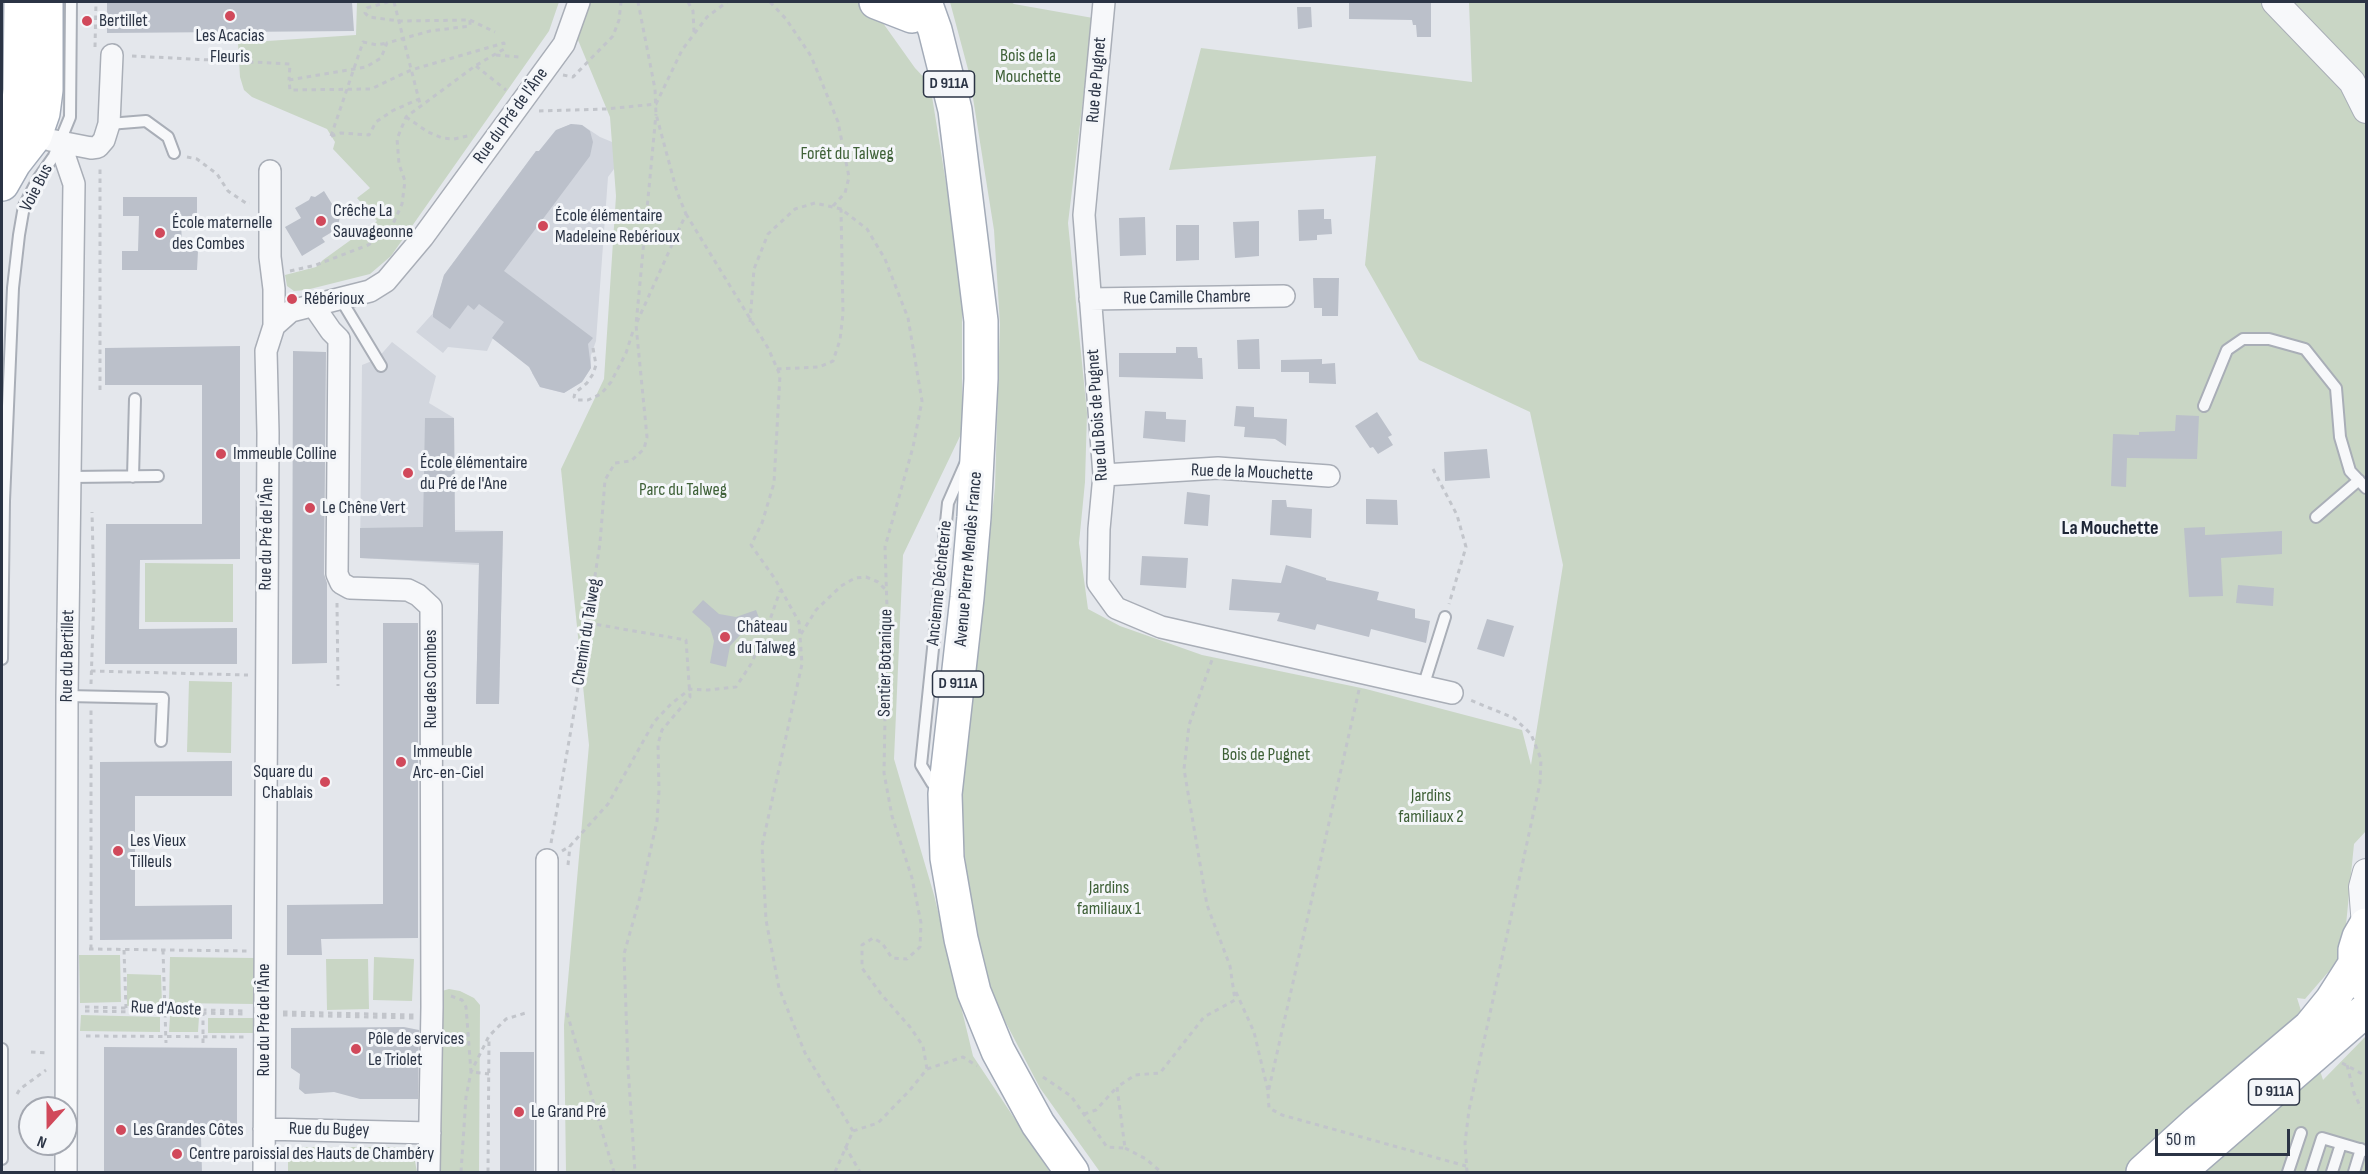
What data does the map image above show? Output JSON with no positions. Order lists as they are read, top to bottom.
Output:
{
  "streets": {
    "main road": ["D 911A", "Avenue Pierre Mendès France"],
    "street": [
      "Rue de Pugnet",
      "Rue du Pré de l'Âne",
      "Rue Camille Chambre",
      "Rue du Bois de Pugnet",
      "Rue de la Mouchette",
      "Rue du Bertillet",
      "Rue des Combes",
      "Rue du Bugey"
    ],
    "lane": ["Voie Bus"],
    "path": ["Chemin du Talweg", "Sentier Botanique", "Rue d'Aoste"]
  },
  "crossings": [
    ["Rue de Pugnet", "Rue du Bois de Pugnet"],
    ["Rue du Pré de l'Âne", "Rue d'Aoste"],
    ["Rue du Pré de l'Âne", "Rue du Bugey"],
    ["Voie Bus", "Rue du Bertillet"],
    ["Rue Camille Chambre", "Rue du Bois de Pugnet"],
    ["Rue du Bois de Pugnet", "Rue de la Mouchette"],
    ["Rue du Bertillet", "Rue d'Aoste"],
    ["Rue des Combes", "Rue d'Aoste"],
    ["Rue des Combes", "Rue du Bugey"]
  ],
  "districts": ["La Mouchette"],
  "parks": [
    "Bois de la Mouchette",
    "Forêt du Talweg",
    "Parc du Talweg",
    "Bois de Pugnet",
    "Jardins familiaux 2",
    "Jardins familiaux 1"
  ],
  "places": [
    "Les Acacias Fleuris",
    "Bertillet",
    "Crêche La Sauvageonne",
    "École élémentaire Madeleine Rebérioux",
    "École maternelle des Combes",
    "Rébérioux",
    "Immeuble Colline",
    "École élémentaire du Pré de l'Ane",
    "Le Chêne Vert",
    "Château du Talweg",
    "Immeuble Arc-en-Ciel",
    "Square du Chablais",
    "Les Vieux Tilleuls",
    "Pôle de services Le Triolet",
    "Le Grand Pré",
    "Les Grandes Côtes",
    "Centre paroissial des Hauts de Chambéry"
  ],
  "scale_bar": "50 m",
  "north": "bottom"
}
